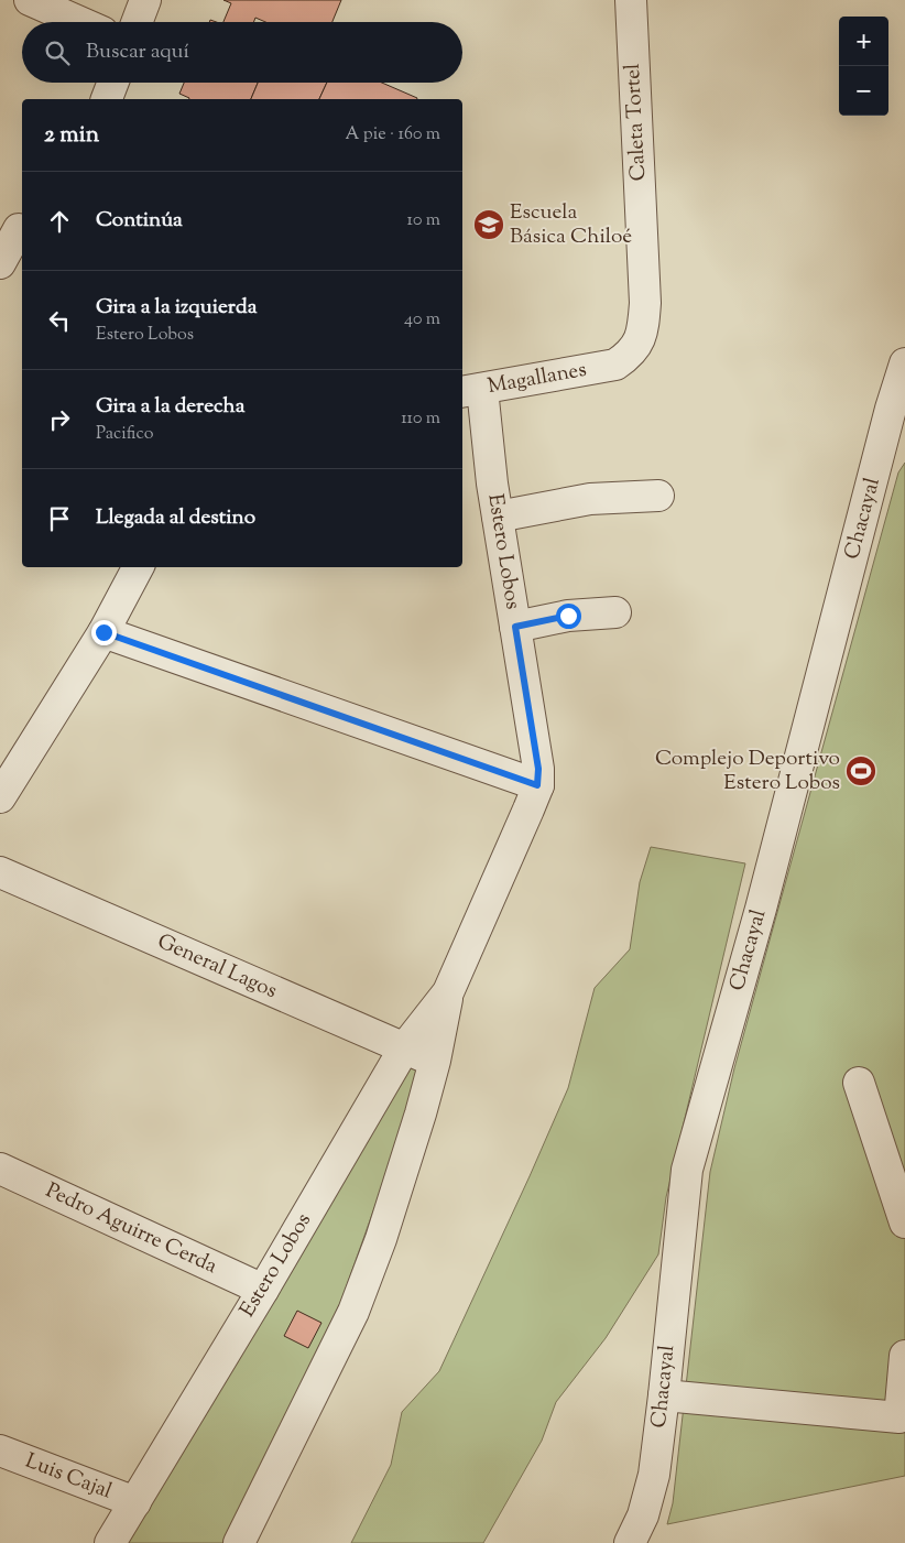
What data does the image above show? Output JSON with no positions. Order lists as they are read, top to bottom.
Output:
{
  "streets": {
    "street": [
      "Caleta Tortel",
      "Magallanes",
      "Chacayal",
      "Estero Lobos",
      "General Lagos",
      "Pedro Aguirre Cerda",
      "Luis Cajal"
    ]
  },
  "crossings": [
    ["Caleta Tortel", "Magallanes"],
    ["Magallanes", "Estero Lobos"],
    ["Estero Lobos", "General Lagos"],
    ["Estero Lobos", "Pedro Aguirre Cerda"],
    ["Estero Lobos", "Luis Cajal"]
  ],
  "places": {
    "school or university": ["Escuela Básica Chiloé"],
    "sports": ["Complejo Deportivo Estero Lobos"]
  },
  "page": {
    "map_buttons": ["+", "−"],
    "search": "Buscar aquí",
    "heading": ["2 min", "A pie · 160 m"],
    "list": [
      ["Continúa", "10 m"],
      ["Gira a la izquierda", "Estero Lobos", "40 m"],
      ["Gira a la derecha", "Pacifico", "110 m"],
      "Llegada al destino"
    ]
  }
}
